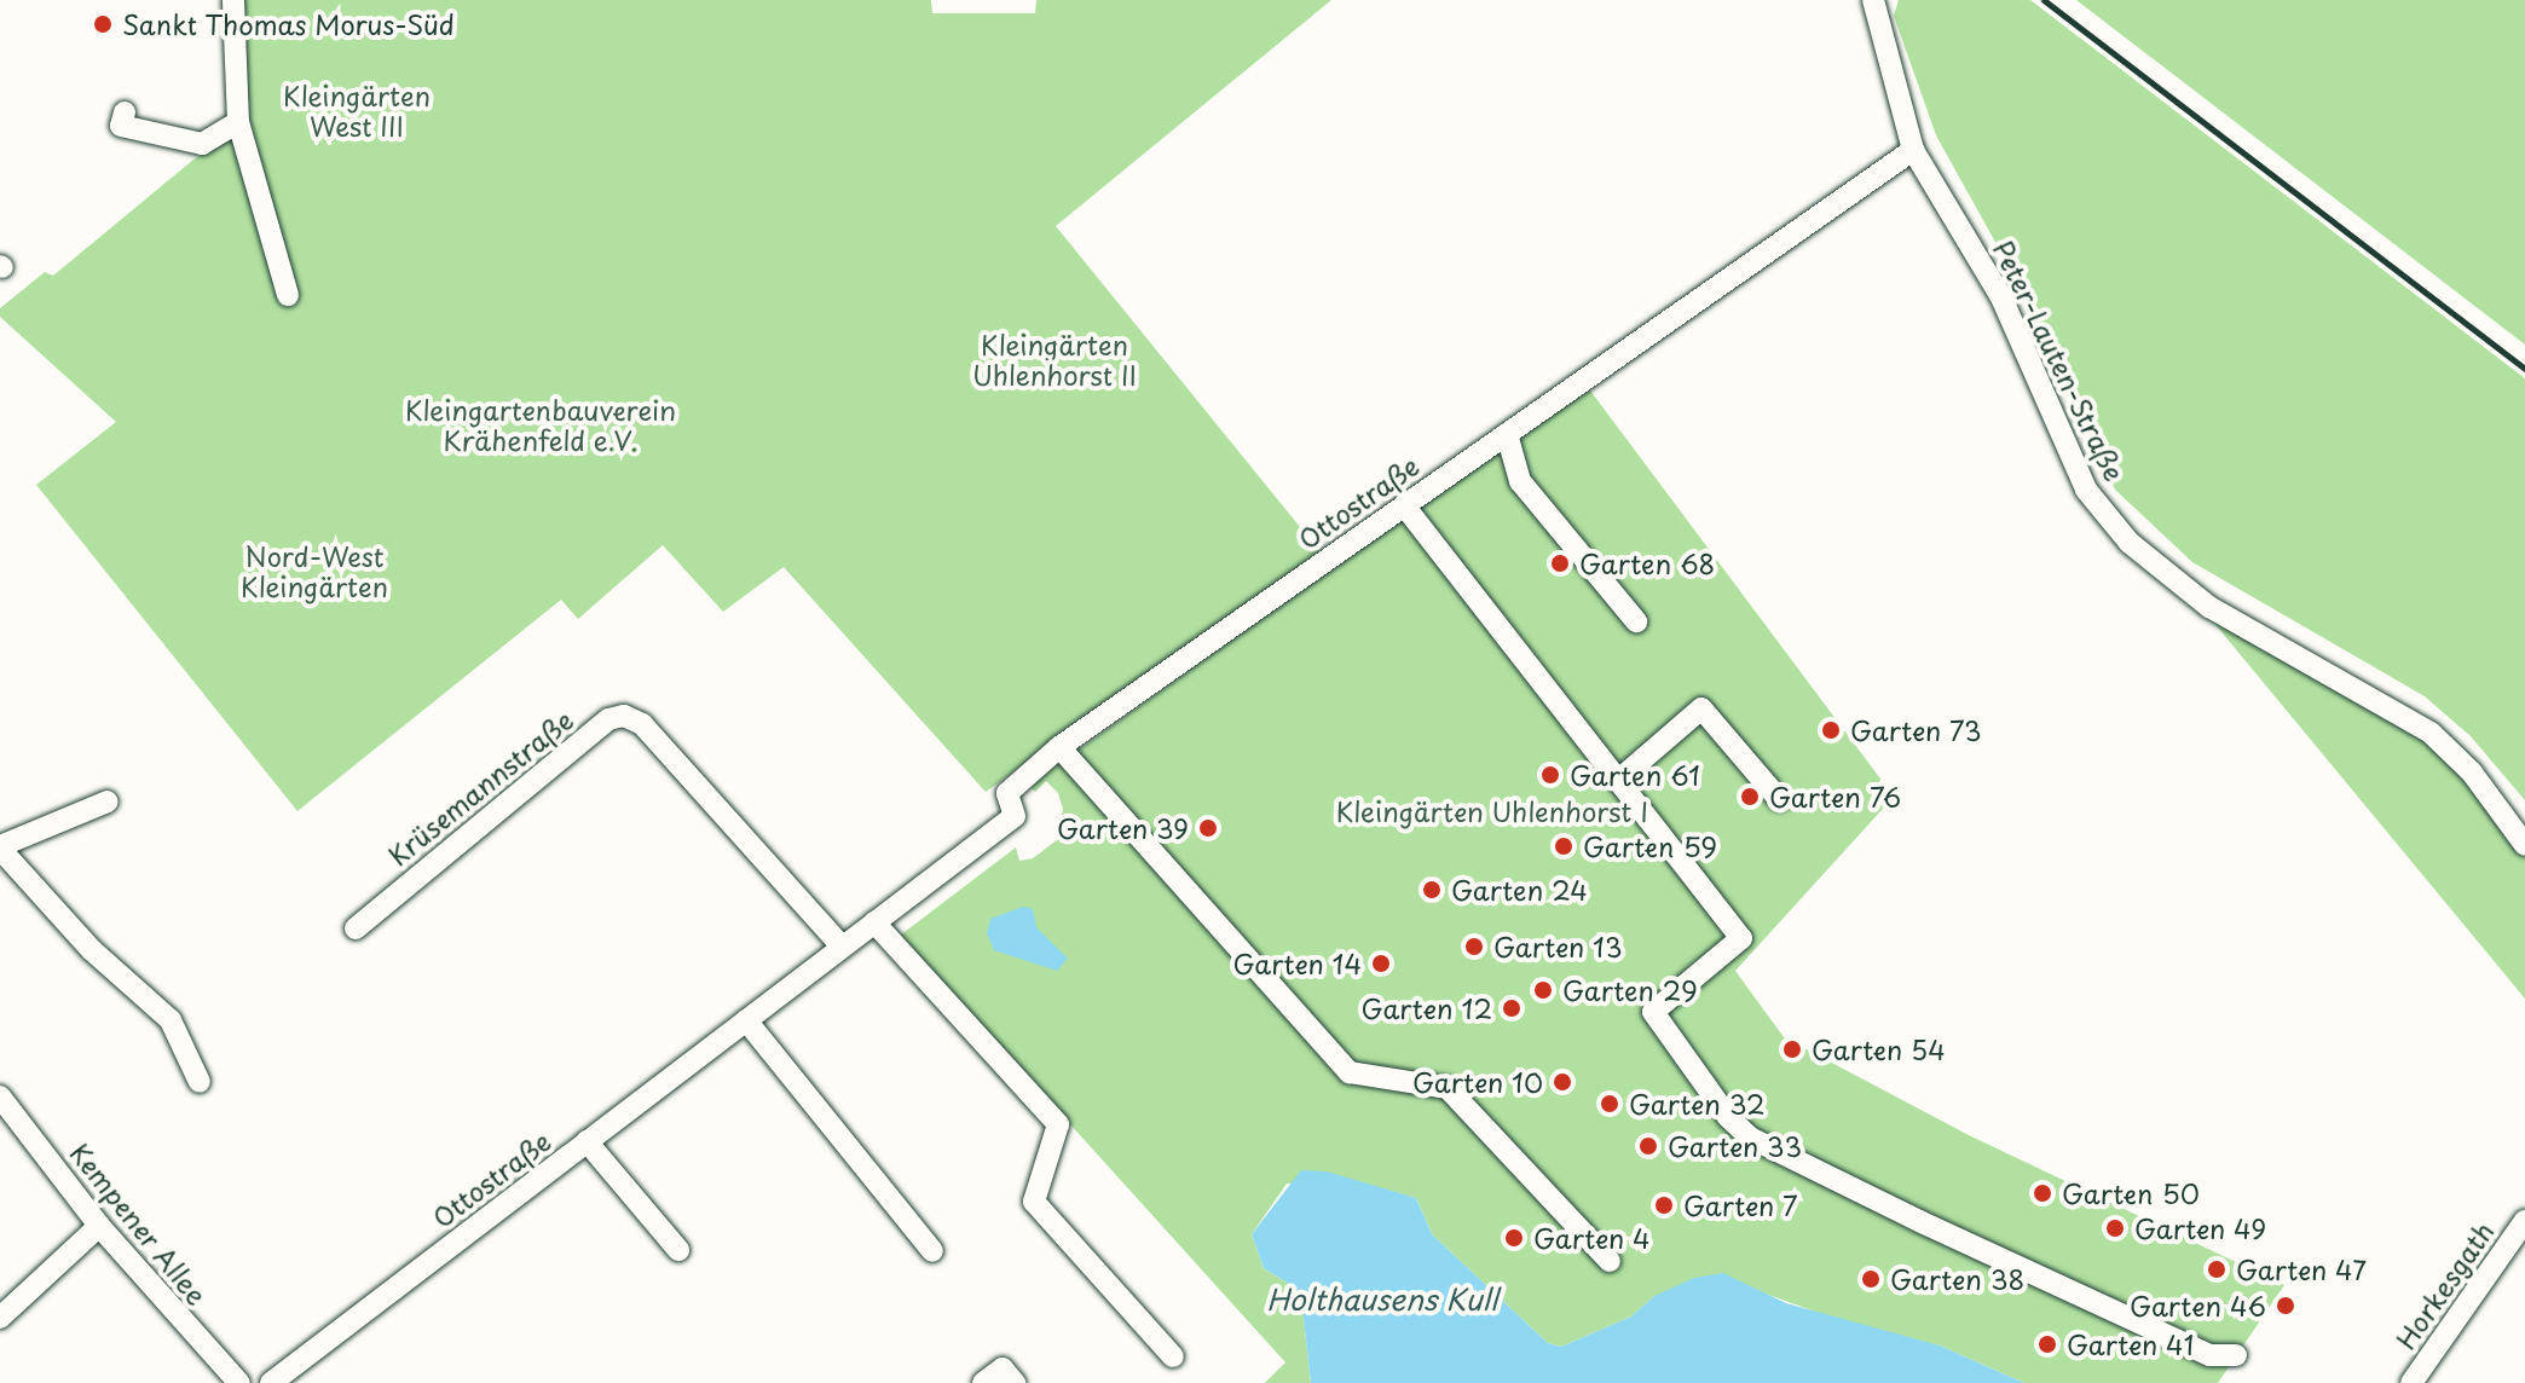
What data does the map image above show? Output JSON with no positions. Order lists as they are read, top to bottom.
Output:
{
  "streets": {
    "street": [
      "Peter-Lauten-Straße",
      "Ottostraße",
      "Krüsemannstraße",
      "Kempener Allee",
      "Horkesgath"
    ]
  },
  "crossings": [
    ["Peter-Lauten-Straße", "Ottostraße"],
    ["Ottostraße", "Krüsemannstraße"]
  ],
  "water": ["Holthausens Kull"],
  "parks": [
    "Kleingärten West III",
    "Kleingärten Uhlenhorst II",
    "Kleingartenbauverein Krähenfeld e.V.",
    "Nord-West Kleingärten",
    "Kleingärten Uhlenhorst I"
  ],
  "places": [
    "Sankt Thomas Morus-Süd",
    "Garten 68",
    "Garten 73",
    "Garten 61",
    "Garten 76",
    "Garten 39",
    "Garten 59",
    "Garten 24",
    "Garten 13",
    "Garten 14",
    "Garten 29",
    "Garten 12",
    "Garten 54",
    "Garten 10",
    "Garten 32",
    "Garten 33",
    "Garten 50",
    "Garten 7",
    "Garten 49",
    "Garten 4",
    "Garten 47",
    "Garten 38",
    "Garten 46",
    "Garten 41"
  ]
}
